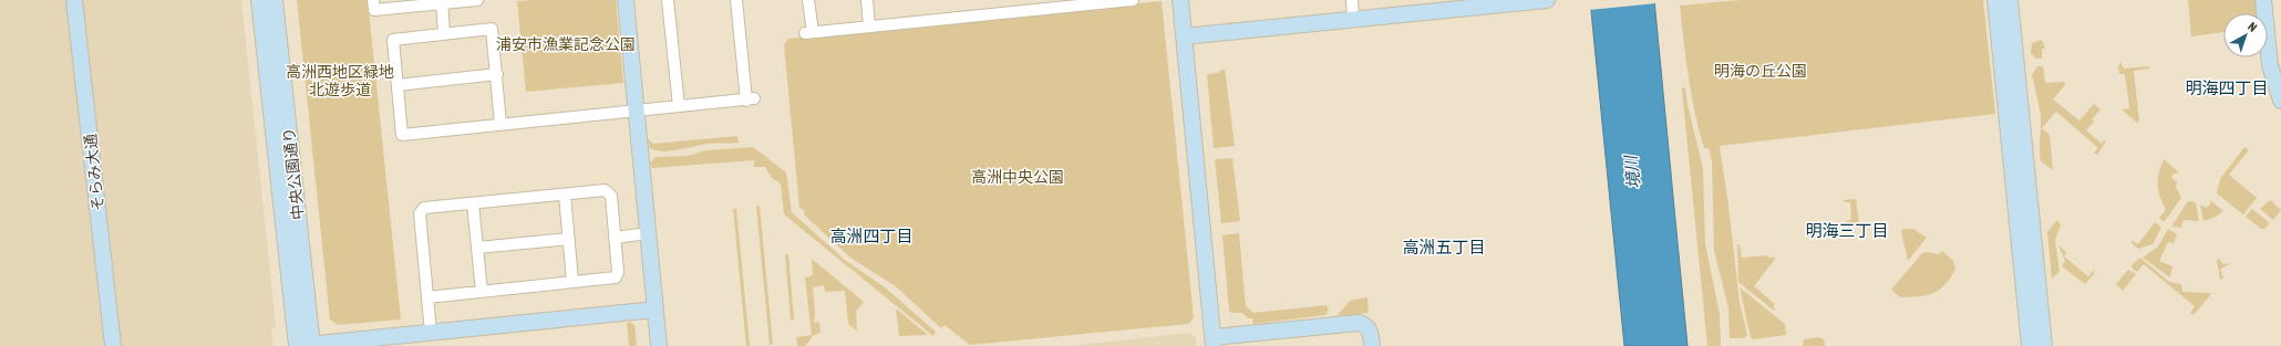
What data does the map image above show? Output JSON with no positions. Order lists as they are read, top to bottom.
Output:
{
  "streets": {
    "street": ["そらみ大通", "中央公園通り"]
  },
  "districts": [
    "明海四丁目",
    "明海三丁目",
    "高洲四丁目",
    "高洲五丁目"
  ],
  "water": ["境川"],
  "parks": [
    "浦安市漁業記念公園",
    "明海の丘公園",
    "高洲西地区緑地 北遊歩道",
    "高洲中央公園"
  ],
  "north": "top right"
}
